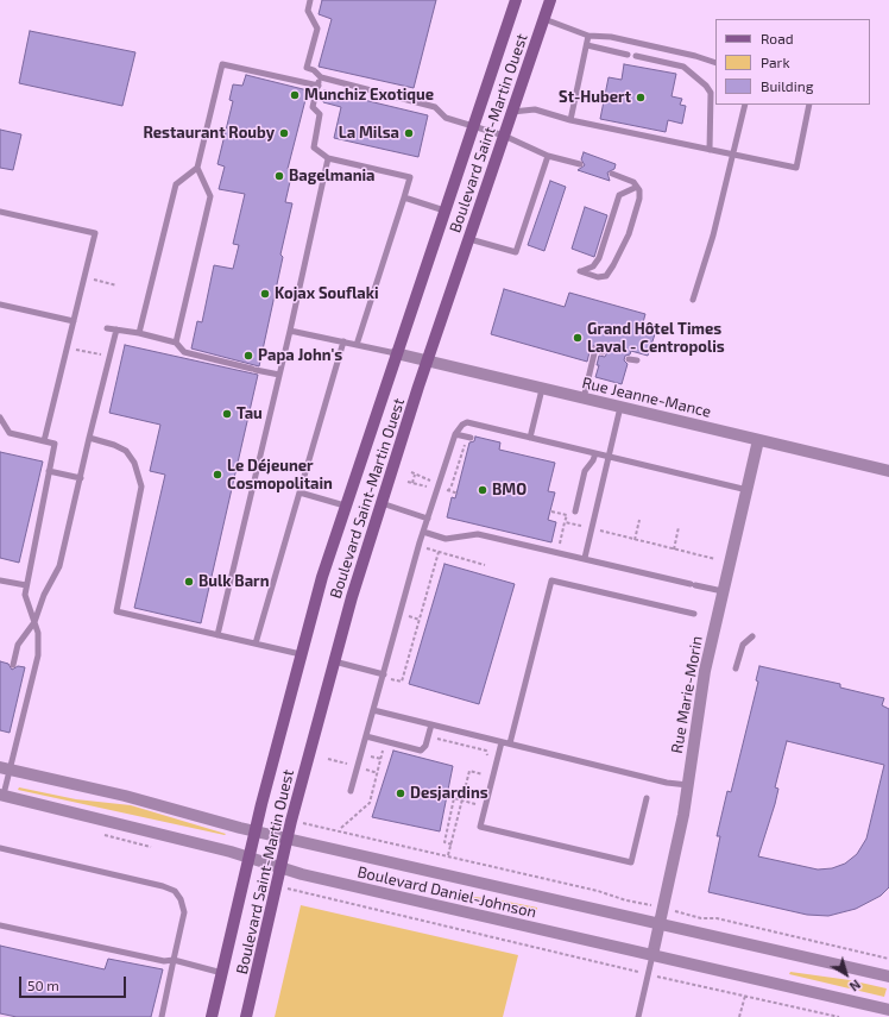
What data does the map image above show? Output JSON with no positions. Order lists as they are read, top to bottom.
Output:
{
  "streets": {
    "main road": ["Boulevard Saint-Martin Ouest"],
    "street": ["Rue Jeanne-Mance", "Rue Marie-Morin", "Boulevard Daniel-Johnson"]
  },
  "crossings": [
    ["Boulevard Saint-Martin Ouest", "Rue Jeanne-Mance"],
    ["Boulevard Saint-Martin Ouest", "Boulevard Daniel-Johnson"],
    ["Rue Jeanne-Mance", "Rue Marie-Morin"],
    ["Rue Marie-Morin", "Boulevard Daniel-Johnson"]
  ],
  "places": [
    "Munchiz Exotique",
    "St-Hubert",
    "Restaurant Rouby",
    "La Milsa",
    "Bagelmania",
    "Kojax Souflaki",
    "Grand Hôtel Times Laval - Centropolis",
    "Papa John's",
    "Tau",
    "Le Déjeuner Cosmopolitain",
    "BMO",
    "Bulk Barn",
    "Desjardins"
  ],
  "legend": ["Road", "Park", "Building"],
  "scale_bar": "50 m",
  "north": "bottom right"
}
